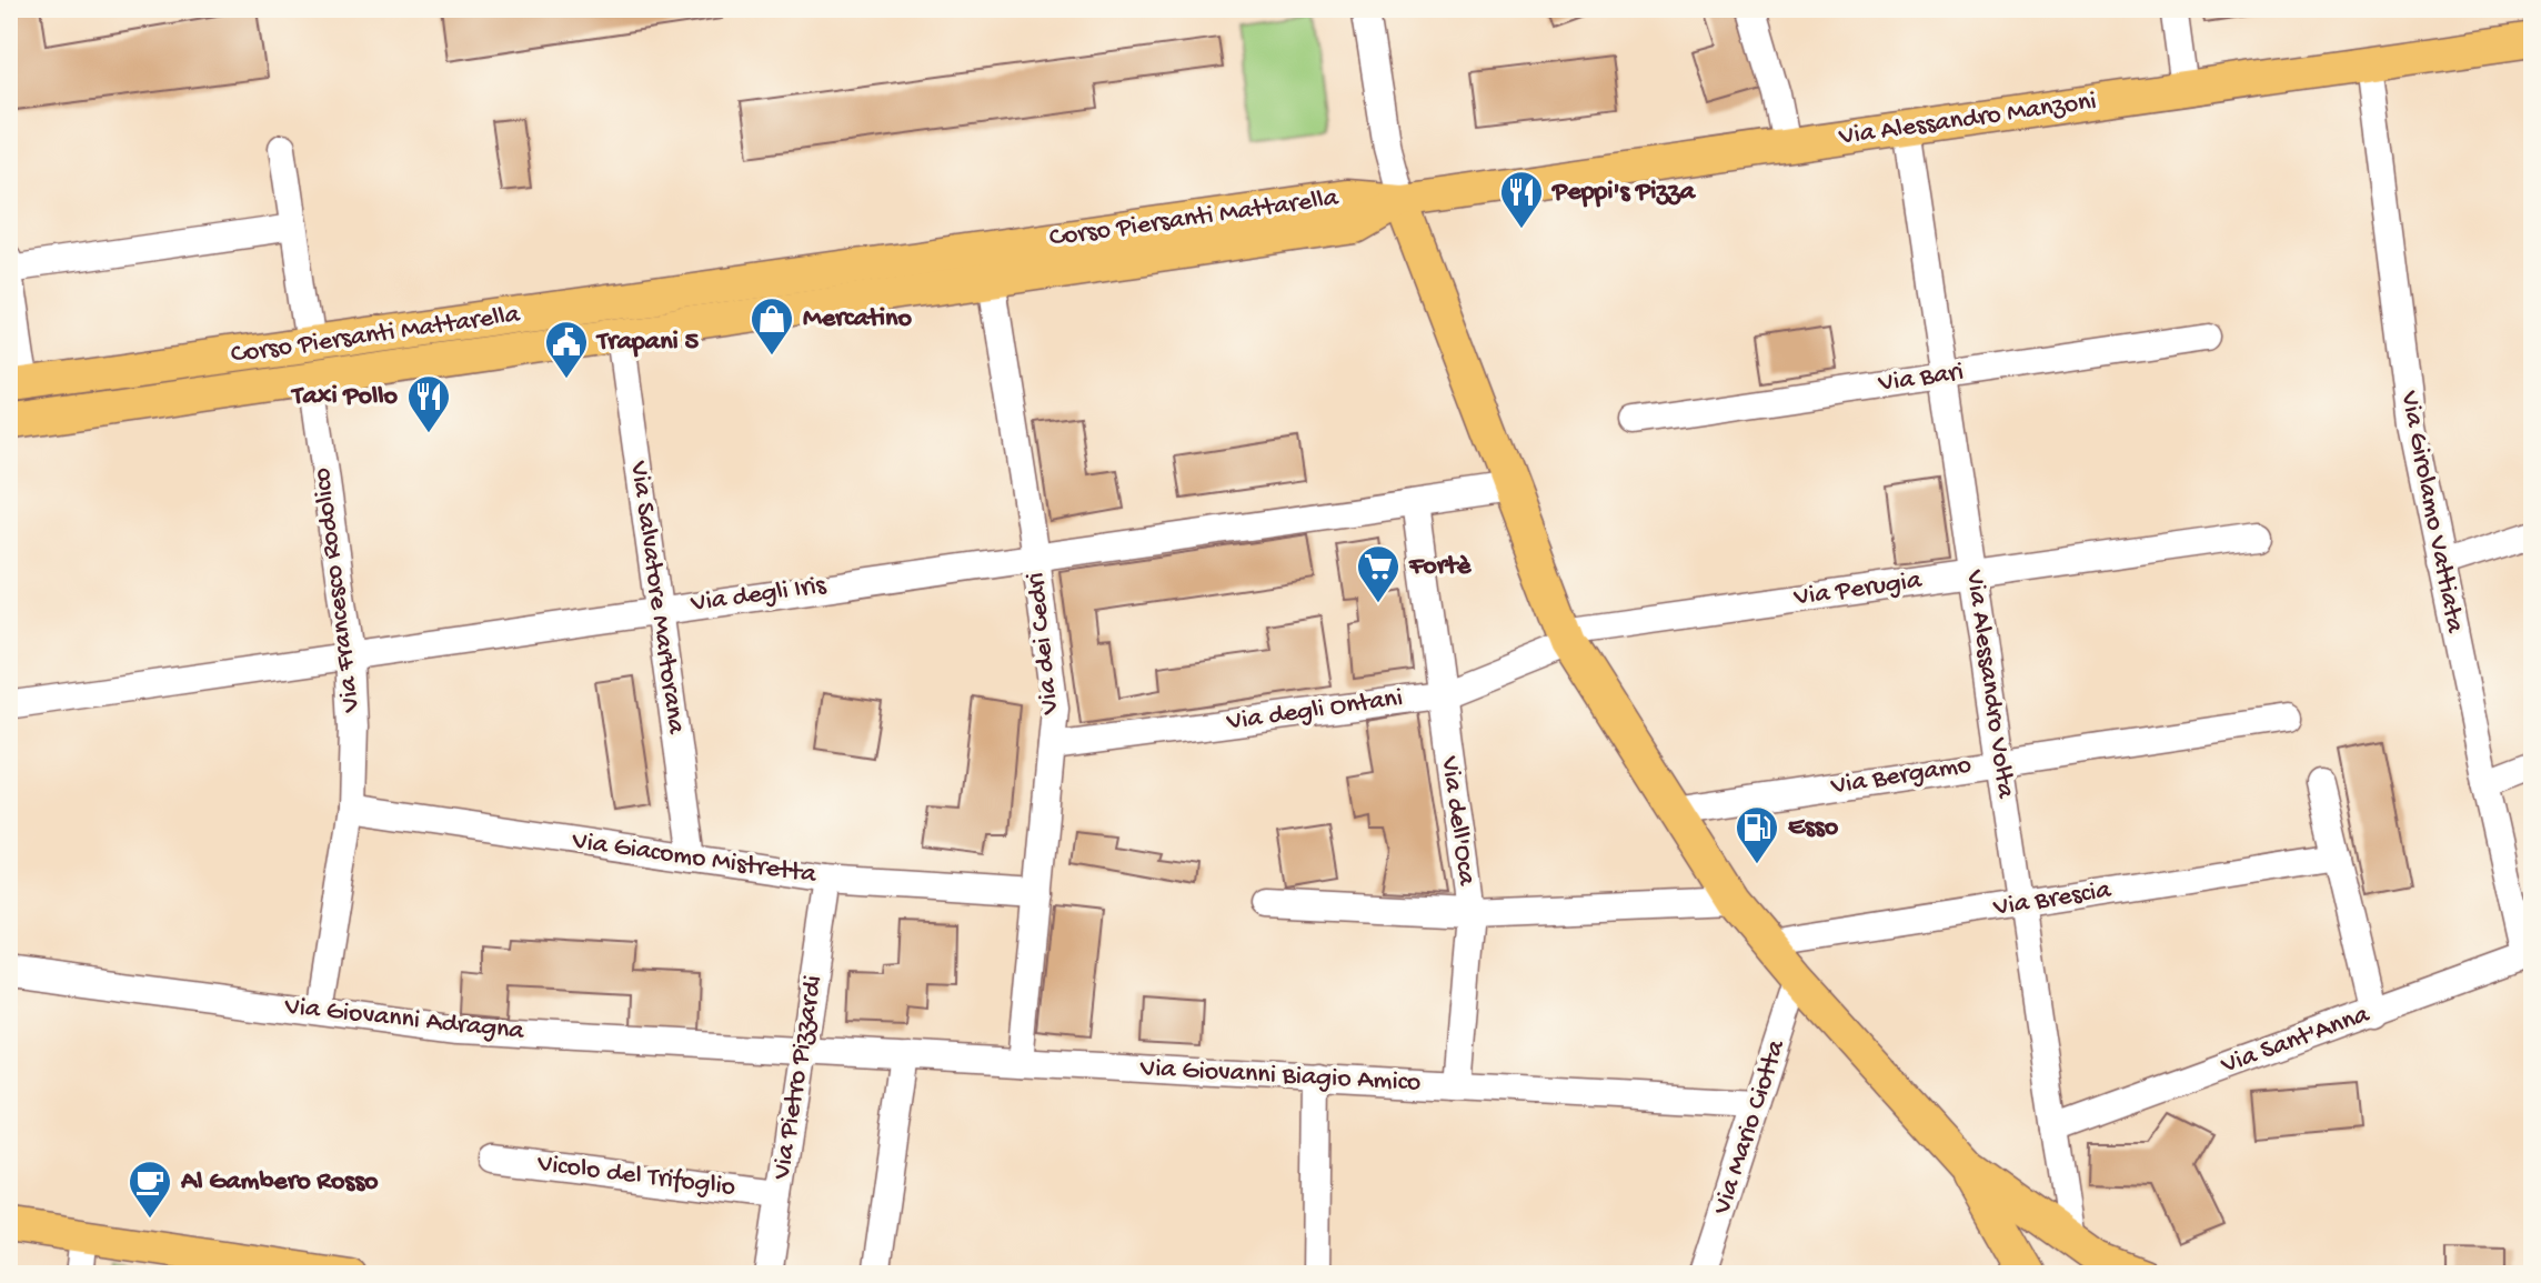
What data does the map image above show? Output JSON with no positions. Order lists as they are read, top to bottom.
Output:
{
  "streets": {
    "main road": ["Via Alessandro Manzoni", "Corso Piersanti Mattarella"],
    "street": [
      "Via Bari",
      "Via Girolamo Vattiata",
      "Via Francesco Rodolico",
      "Via Perugia",
      "Via degli Iris",
      "Via Salvatore Martorana",
      "Via dei Cedri",
      "Via Alessandro Volta",
      "Via degli Ontani",
      "Via Bergamo",
      "Via dell'Oca",
      "Via Giacomo Mistretta",
      "Via Brescia",
      "Via Giovanni Adragna",
      "Via Sant'Anna",
      "Via Giovanni Biagio Amico",
      "Via Pietro Pizzardi",
      "Via Mario Ciotta",
      "Vicolo del Trifoglio"
    ]
  },
  "crossings": [
    ["Via Alessandro Manzoni", "Corso Piersanti Mattarella"],
    ["Via Alessandro Manzoni", "Via Girolamo Vattiata"],
    ["Via Alessandro Manzoni", "Via Alessandro Volta"],
    ["Corso Piersanti Mattarella", "Via Francesco Rodolico"],
    ["Corso Piersanti Mattarella", "Via Salvatore Martorana"],
    ["Corso Piersanti Mattarella", "Via dei Cedri"],
    ["Via Bari", "Via Alessandro Volta"],
    ["Via Girolamo Vattiata", "Via Sant'Anna"],
    ["Via Francesco Rodolico", "Via degli Iris"],
    ["Via Francesco Rodolico", "Via Giacomo Mistretta"],
    ["Via Francesco Rodolico", "Via Giovanni Adragna"],
    ["Via Perugia", "Via Alessandro Volta"],
    ["Via Perugia", "Via degli Ontani"],
    ["Via degli Iris", "Via Salvatore Martorana"],
    ["Via degli Iris", "Via dei Cedri"],
    ["Via degli Iris", "Via dell'Oca"],
    ["Via Salvatore Martorana", "Via Giacomo Mistretta"],
    ["Via dei Cedri", "Via degli Ontani"],
    ["Via dei Cedri", "Via Giacomo Mistretta"],
    ["Via dei Cedri", "Via Giovanni Biagio Amico"],
    ["Via Alessandro Volta", "Via Bergamo"],
    ["Via Alessandro Volta", "Via Brescia"],
    ["Via Alessandro Volta", "Via Sant'Anna"],
    ["Via degli Ontani", "Via dell'Oca"],
    ["Via dell'Oca", "Via Giovanni Biagio Amico"],
    ["Via Giacomo Mistretta", "Via Pietro Pizzardi"],
    ["Via Giovanni Adragna", "Via Giovanni Biagio Amico"],
    ["Via Giovanni Adragna", "Via Pietro Pizzardi"],
    ["Via Giovanni Biagio Amico", "Via Pietro Pizzardi"],
    ["Via Giovanni Biagio Amico", "Via Mario Ciotta"],
    ["Via Pietro Pizzardi", "Vicolo del Trifoglio"]
  ],
  "places": {
    "restaurant": ["Peppi's Pizza", "Taxi Pollo"],
    "shop": ["Mercatino"],
    "public building": ["Trapani 5"],
    "supermarket": ["Fortè"],
    "fuel station": ["Esso"],
    "cafe": ["Al Gambero Rosso"]
  }
}
